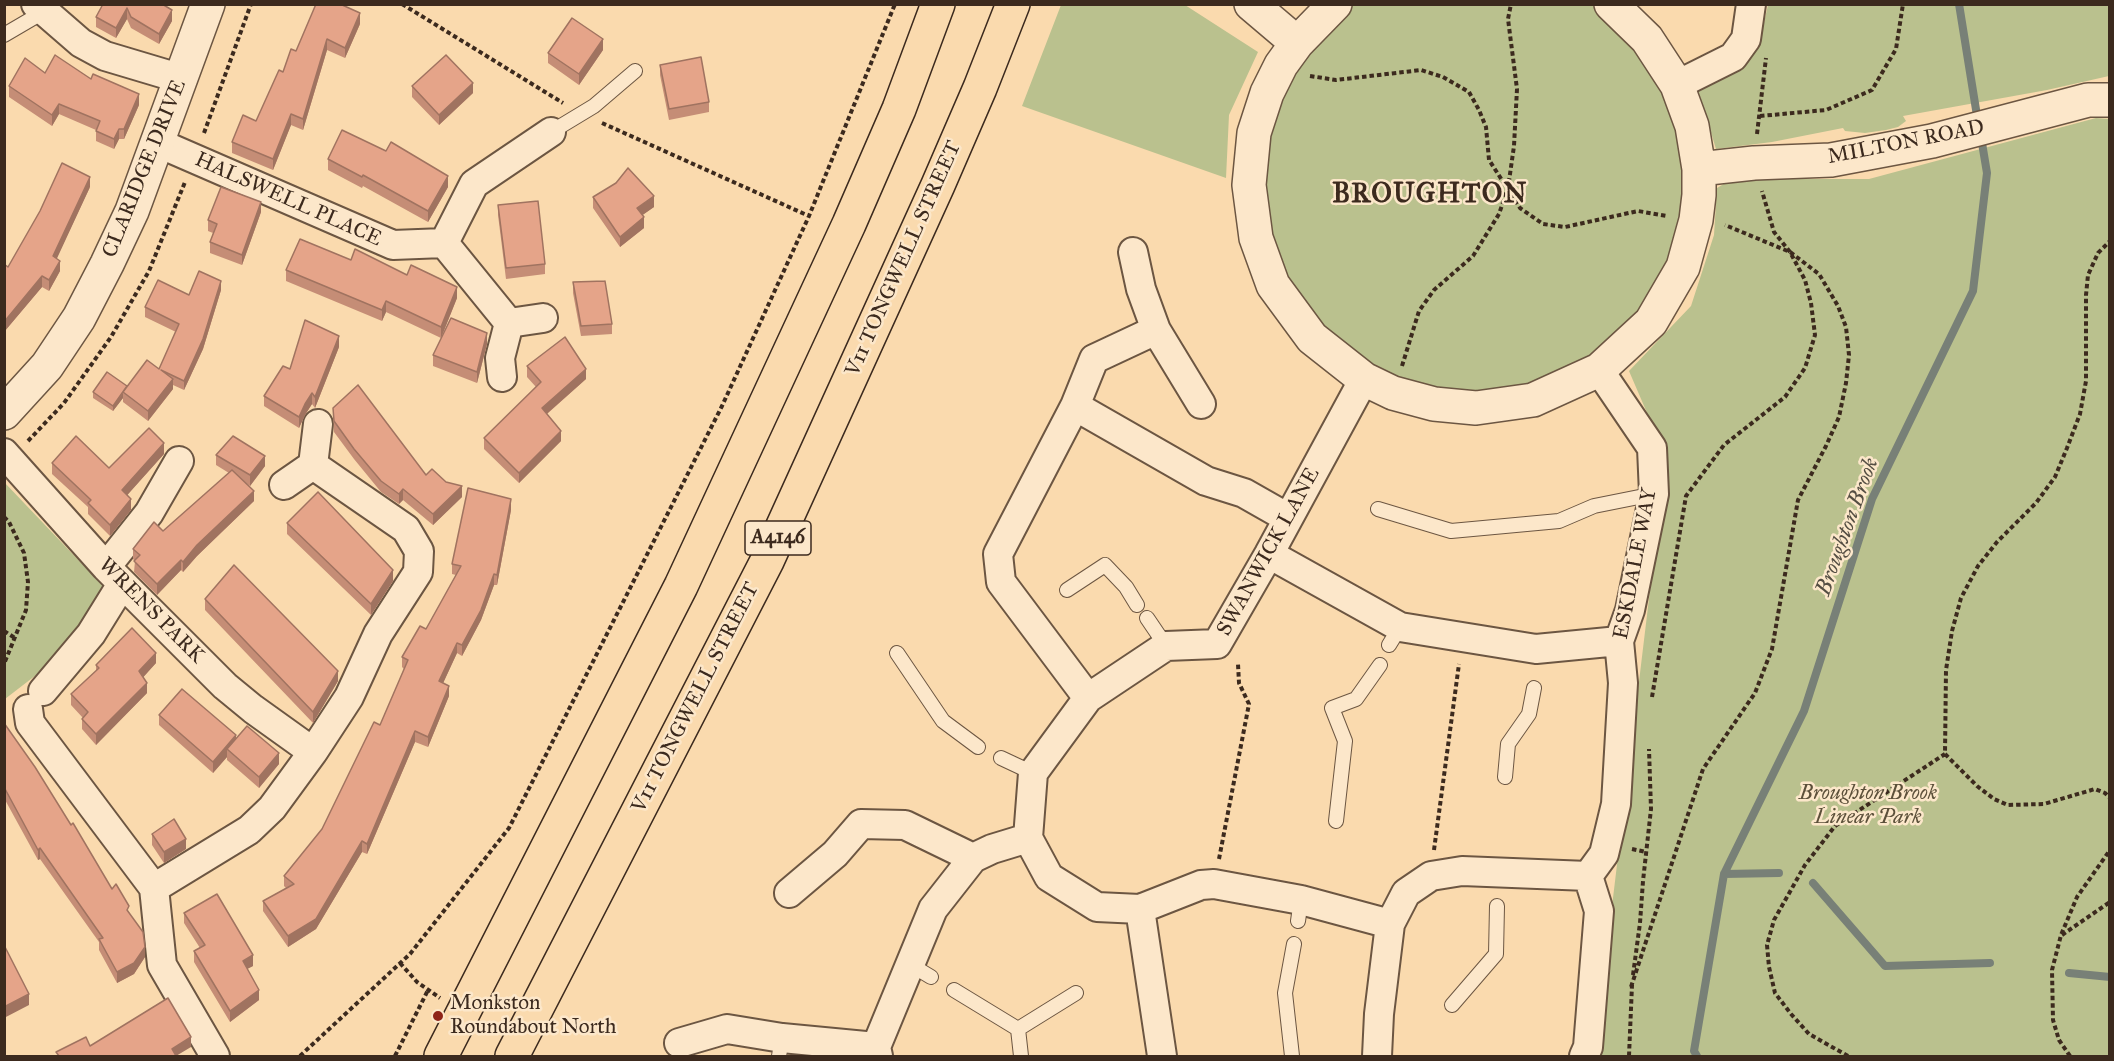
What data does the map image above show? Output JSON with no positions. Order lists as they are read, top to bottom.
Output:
{
  "streets": {
    "highway": ["V11 TONGWELL STREET", "A4146"],
    "street": [
      "MILTON ROAD",
      "CLARIDGE DRIVE",
      "HALSWELL PLACE",
      "SWANWICK LANE",
      "ESKDALE WAY",
      "WRENS PARK"
    ]
  },
  "crossings": [
    ["CLARIDGE DRIVE", "HALSWELL PLACE"]
  ],
  "districts": ["BROUGHTON"],
  "water": ["Broughton Brook"],
  "parks": ["Broughton Brook Linear Park"],
  "places": ["Monkston Roundabout North"]
}
